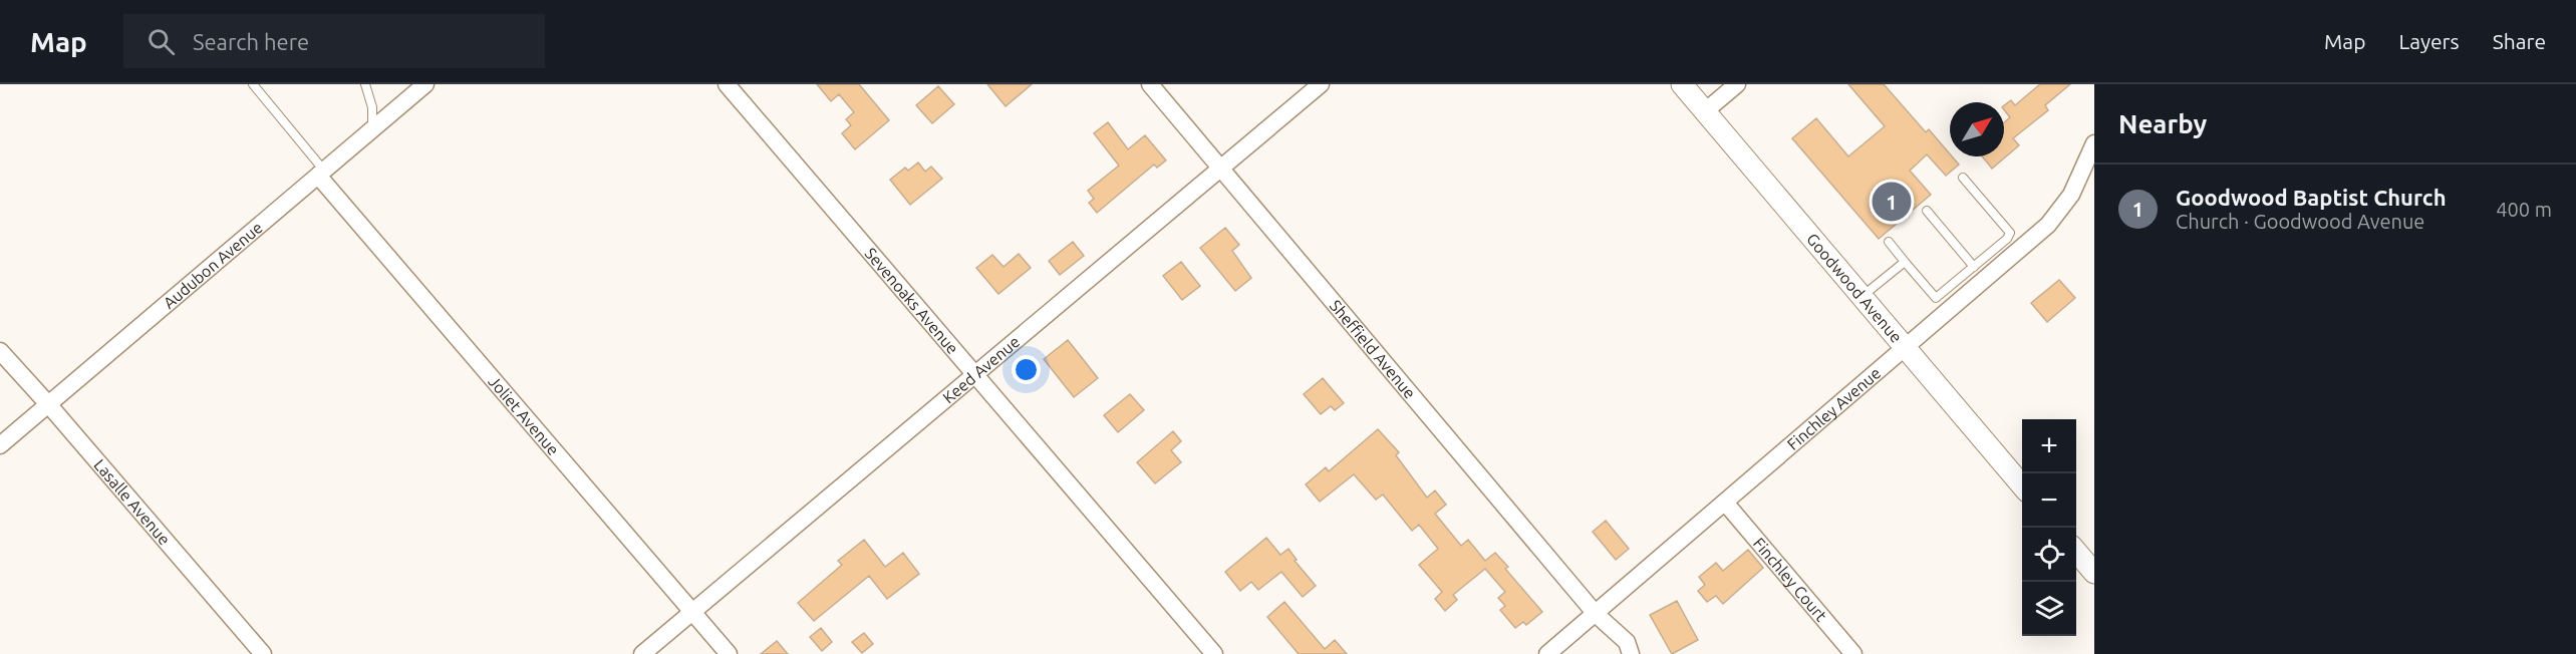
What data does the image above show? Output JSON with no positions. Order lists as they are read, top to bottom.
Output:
{
  "streets": {
    "street": [
      "Audubon Avenue",
      "Goodwood Avenue",
      "Sevenoaks Avenue",
      "Sheffield Avenue",
      "Keed Avenue",
      "Finchley Avenue",
      "Joliet Avenue",
      "Lasalle Avenue",
      "Finchley Court"
    ]
  },
  "crossings": [
    ["Audubon Avenue", "Joliet Avenue"],
    ["Audubon Avenue", "Lasalle Avenue"],
    ["Goodwood Avenue", "Finchley Avenue"],
    ["Sevenoaks Avenue", "Keed Avenue"],
    ["Sheffield Avenue", "Keed Avenue"],
    ["Sheffield Avenue", "Finchley Avenue"],
    ["Keed Avenue", "Joliet Avenue"],
    ["Finchley Avenue", "Finchley Court"]
  ],
  "north": "top right",
  "page": {
    "header": "Map",
    "search": "Search here",
    "nav": ["Map", "Layers", "Share"],
    "heading": "Nearby",
    "list": [
      {
        "mark": "1",
        "name": "Goodwood Baptist Church",
        "note": "Church · Goodwood Avenue",
        "value": "400 m"
      }
    ],
    "pins": "1",
    "map_buttons": ["+", "−"]
  }
}
